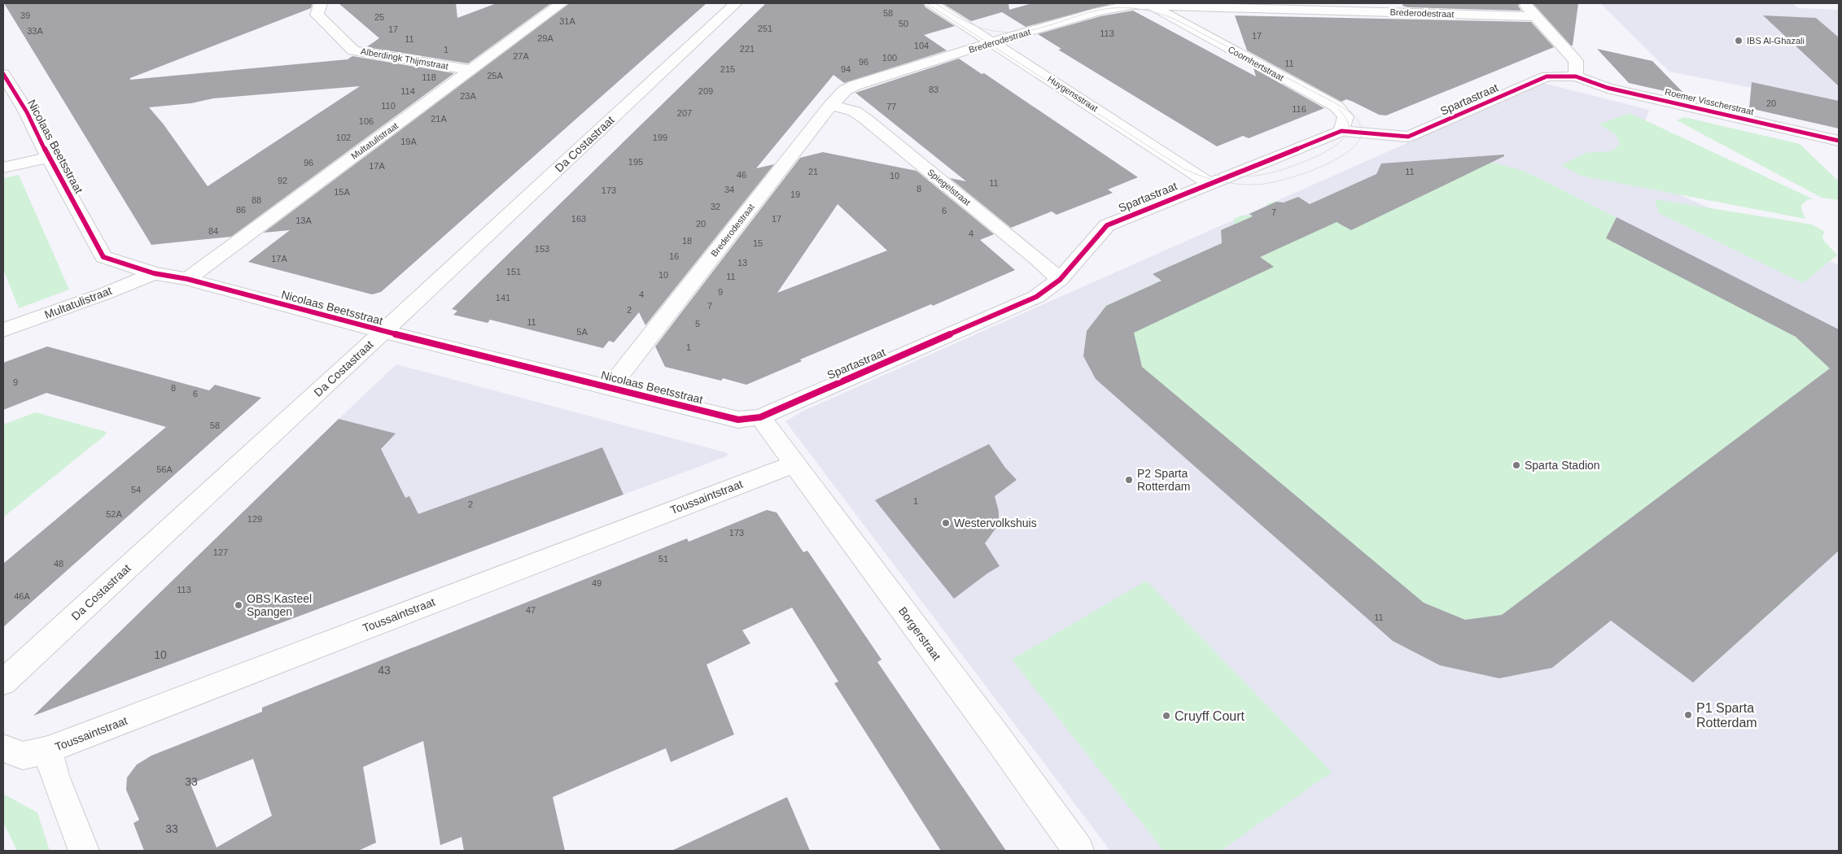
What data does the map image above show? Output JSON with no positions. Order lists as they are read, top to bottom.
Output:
{
  "streets": {
    "street": [
      "Brederodestraat",
      "Alberdingk Thijmstraat",
      "Coornhertstraat",
      "Huygensstraat",
      "Spartastraat",
      "Roemer Visscherstraat",
      "Multatulistraat",
      "Da Costastraat",
      "Nicolaas Beetsstraat",
      "Spiegelstraat",
      "Toussaintstraat",
      "Borgerstraat"
    ]
  },
  "crossings": [
    ["Brederodestraat", "Coornhertstraat"],
    ["Brederodestraat", "Huygensstraat"],
    ["Brederodestraat", "Nicolaas Beetsstraat"],
    ["Brederodestraat", "Spiegelstraat"],
    ["Alberdingk Thijmstraat", "Multatulistraat"],
    ["Coornhertstraat", "Spartastraat"],
    ["Huygensstraat", "Spartastraat"],
    ["Spartastraat", "Roemer Visscherstraat"],
    ["Spartastraat", "Nicolaas Beetsstraat"],
    ["Spartastraat", "Spiegelstraat"],
    ["Spartastraat", "Borgerstraat"],
    ["Multatulistraat", "Nicolaas Beetsstraat"],
    ["Da Costastraat", "Nicolaas Beetsstraat"],
    ["Nicolaas Beetsstraat", "Borgerstraat"],
    ["Toussaintstraat", "Borgerstraat"]
  ],
  "places": [
    "IBS Al-Ghazali",
    "Sparta Stadion",
    "P2 Sparta Rotterdam",
    "Westervolkshuis",
    "OBS Kasteel Spangen",
    "P1 Sparta Rotterdam",
    "Cruyff Court"
  ],
  "house_numbers": [
    "58",
    "39",
    "25",
    "31A",
    "50",
    "251",
    "17",
    "33A",
    "113",
    "17",
    "29A",
    "11",
    "104",
    "221",
    "1",
    "27A",
    "100",
    "96",
    "11",
    "215",
    "94",
    "25A",
    "118",
    "83",
    "114",
    "209",
    "23A",
    "20",
    "110",
    "77",
    "116",
    "207",
    "21A",
    "106",
    "102",
    "199",
    "19A",
    "195",
    "96",
    "17A",
    "21",
    "11",
    "46",
    "10",
    "92",
    "11",
    "8",
    "34",
    "173",
    "15A",
    "19",
    "88",
    "32",
    "86",
    "6",
    "7",
    "163",
    "17",
    "13A",
    "20",
    "84",
    "4",
    "18",
    "15",
    "153",
    "16",
    "17A",
    "13",
    "151",
    "10",
    "11",
    "9",
    "4",
    "141",
    "7",
    "2",
    "11",
    "5",
    "5A",
    "1",
    "9",
    "8",
    "6",
    "58",
    "56A",
    "54",
    "1",
    "2",
    "52A",
    "129",
    "173",
    "127",
    "51",
    "48",
    "49",
    "113",
    "46A",
    "47",
    "11",
    "10",
    "43",
    "33",
    "33"
  ]
}
